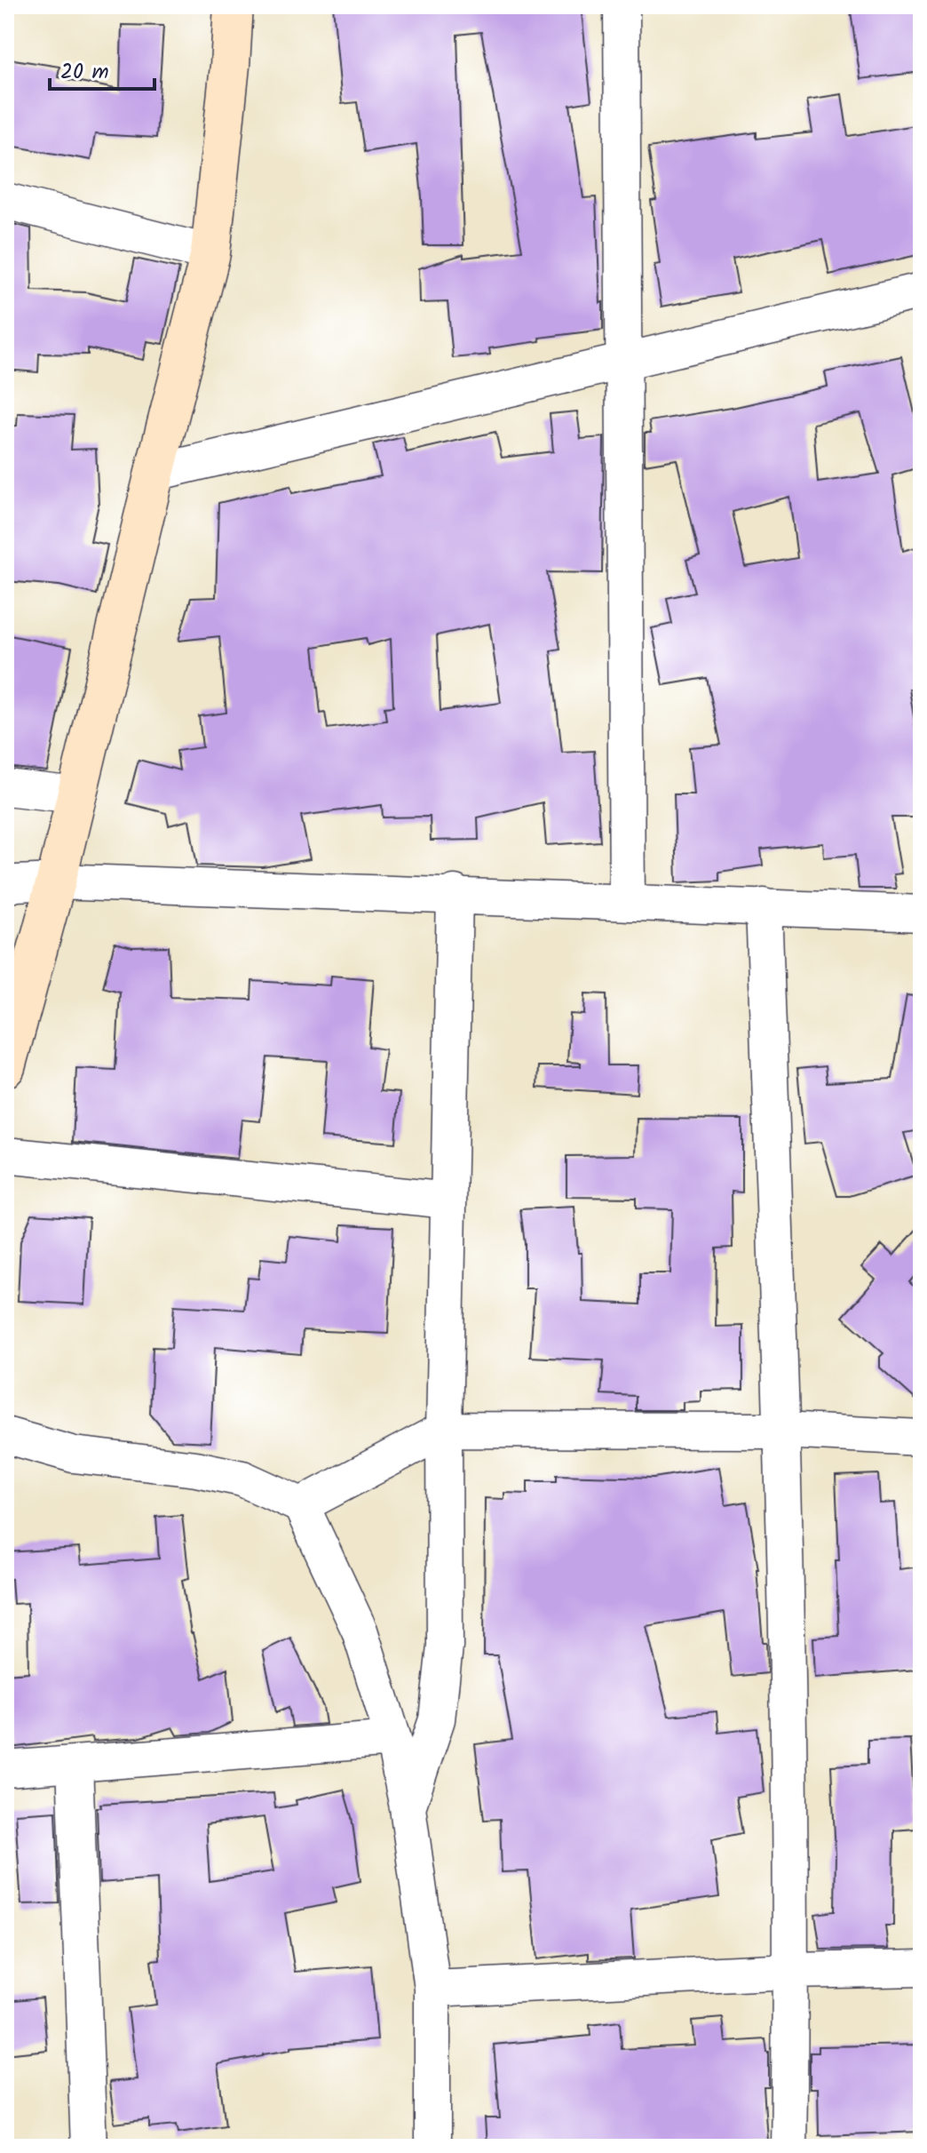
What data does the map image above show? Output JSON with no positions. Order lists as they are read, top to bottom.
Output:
{
  "scale_bar": "20 m"
}
